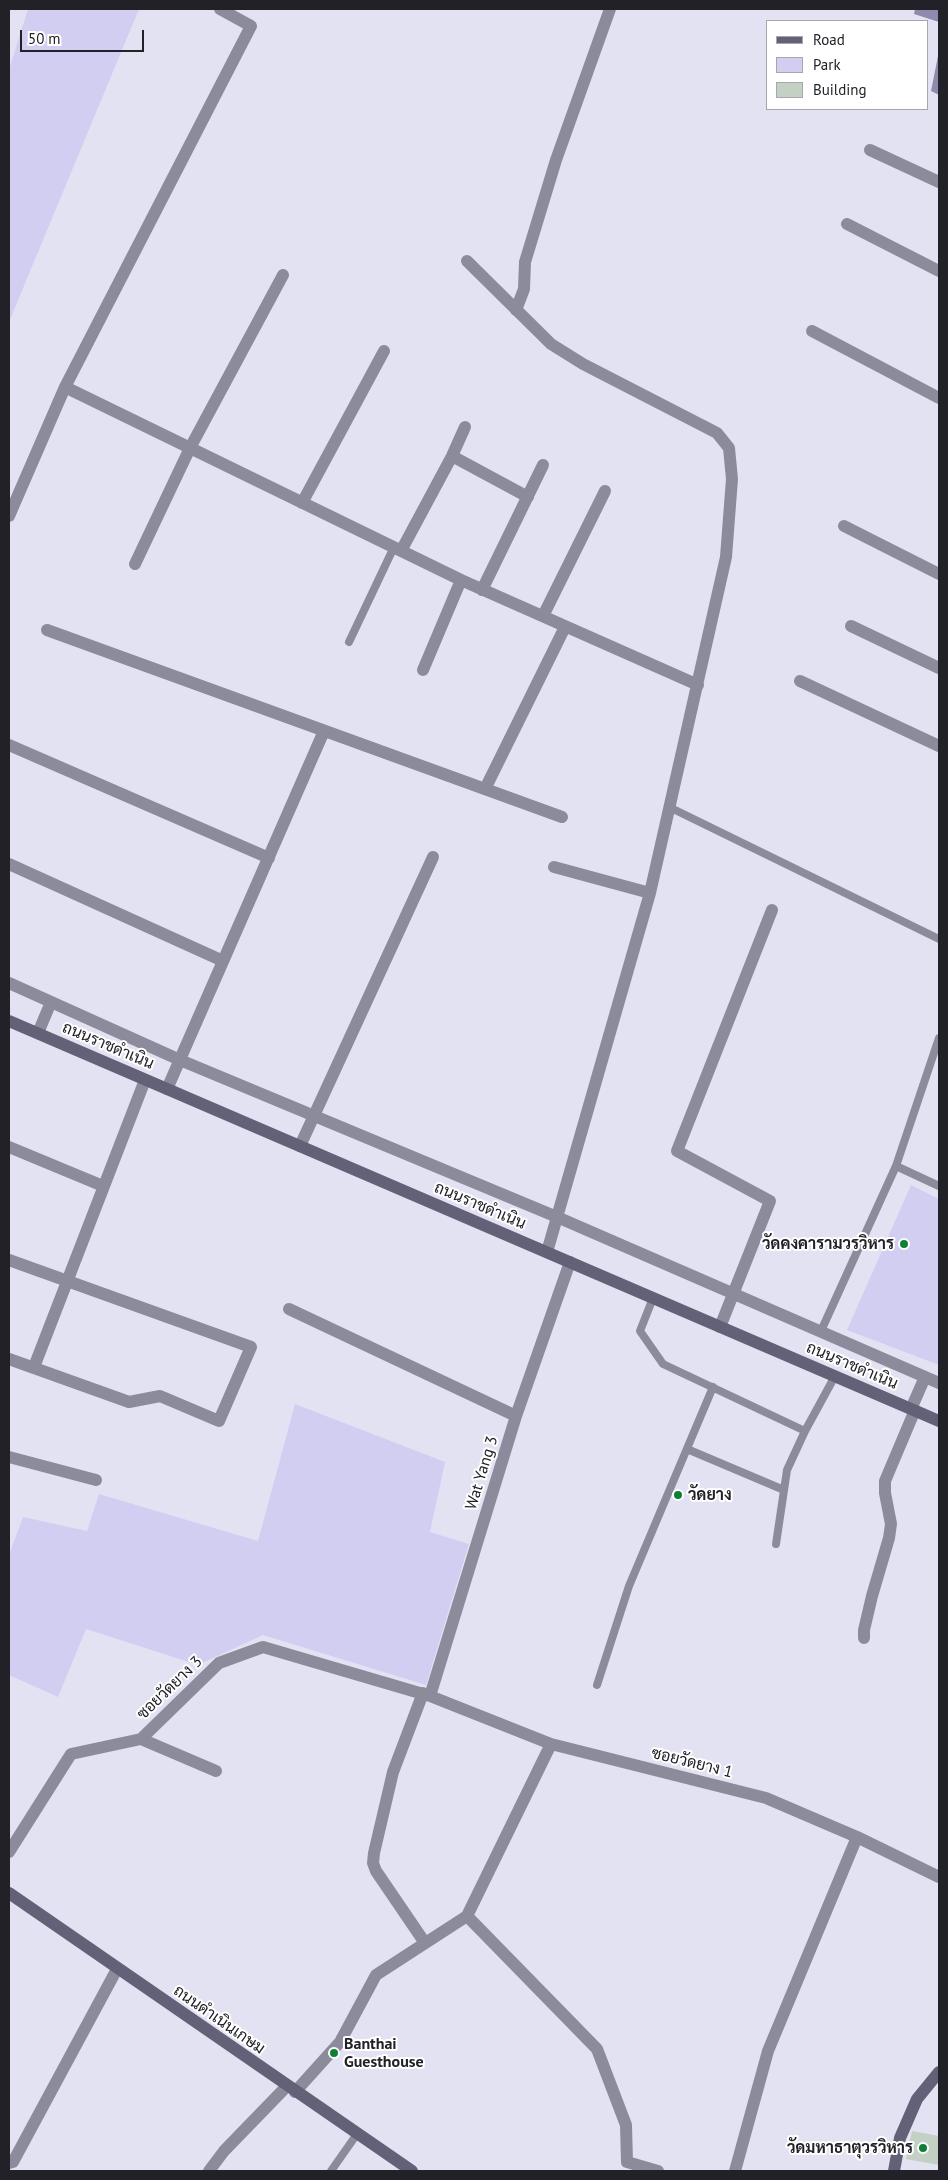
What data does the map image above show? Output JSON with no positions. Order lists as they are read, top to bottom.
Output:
{
  "streets": {
    "main road": ["ถนนราชดำเนิน", "ถนนดำเนินเกษม"],
    "street": ["Wat Yang 3", "ซอยวัดยาง 3", "ซอยวัดยาง 1"]
  },
  "crossings": [
    ["ถนนราชดำเนิน", "Wat Yang 3"],
    ["Wat Yang 3", "ซอยวัดยาง 3"],
    ["Wat Yang 3", "ซอยวัดยาง 1"],
    ["ซอยวัดยาง 3", "ซอยวัดยาง 1"]
  ],
  "places": [
    "วัดคงคารามวรวิหาร",
    "วัดยาง",
    "Banthai Guesthouse",
    "วัดมหาธาตุวรวิหาร"
  ],
  "legend": ["Road", "Park", "Building"],
  "scale_bar": "50 m"
}
